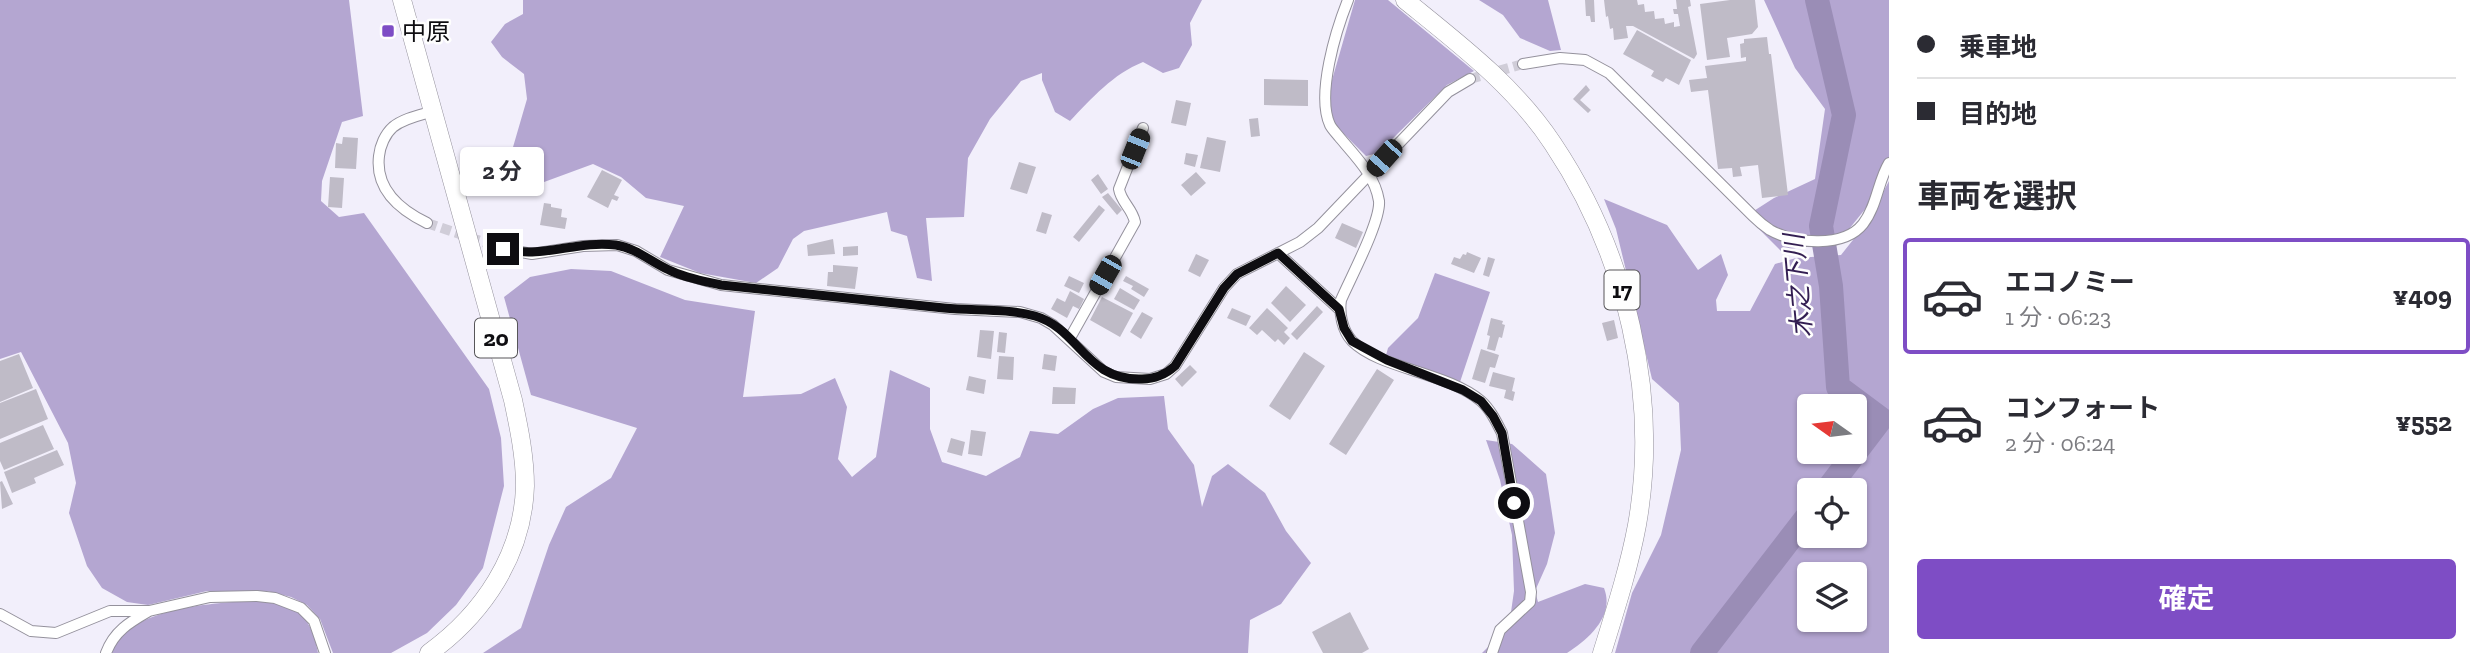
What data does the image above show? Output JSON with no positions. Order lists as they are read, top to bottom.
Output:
{
  "streets": {
    "main road": ["17", "20"]
  },
  "water": ["木之下川"],
  "places": {
    "transit": ["中原"]
  },
  "north": "left",
  "page": {
    "banner": ["乗車地", "目的地"],
    "bubble": "2 分",
    "heading": "車両を選択",
    "list": [
      {
        "name": "エコノミー",
        "note": "1 分 · 06:23",
        "value": "¥409"
      },
      {
        "name": "コンフォート",
        "note": "2 分 · 06:24",
        "value": "¥552"
      }
    ],
    "buttons": "確定"
  }
}
